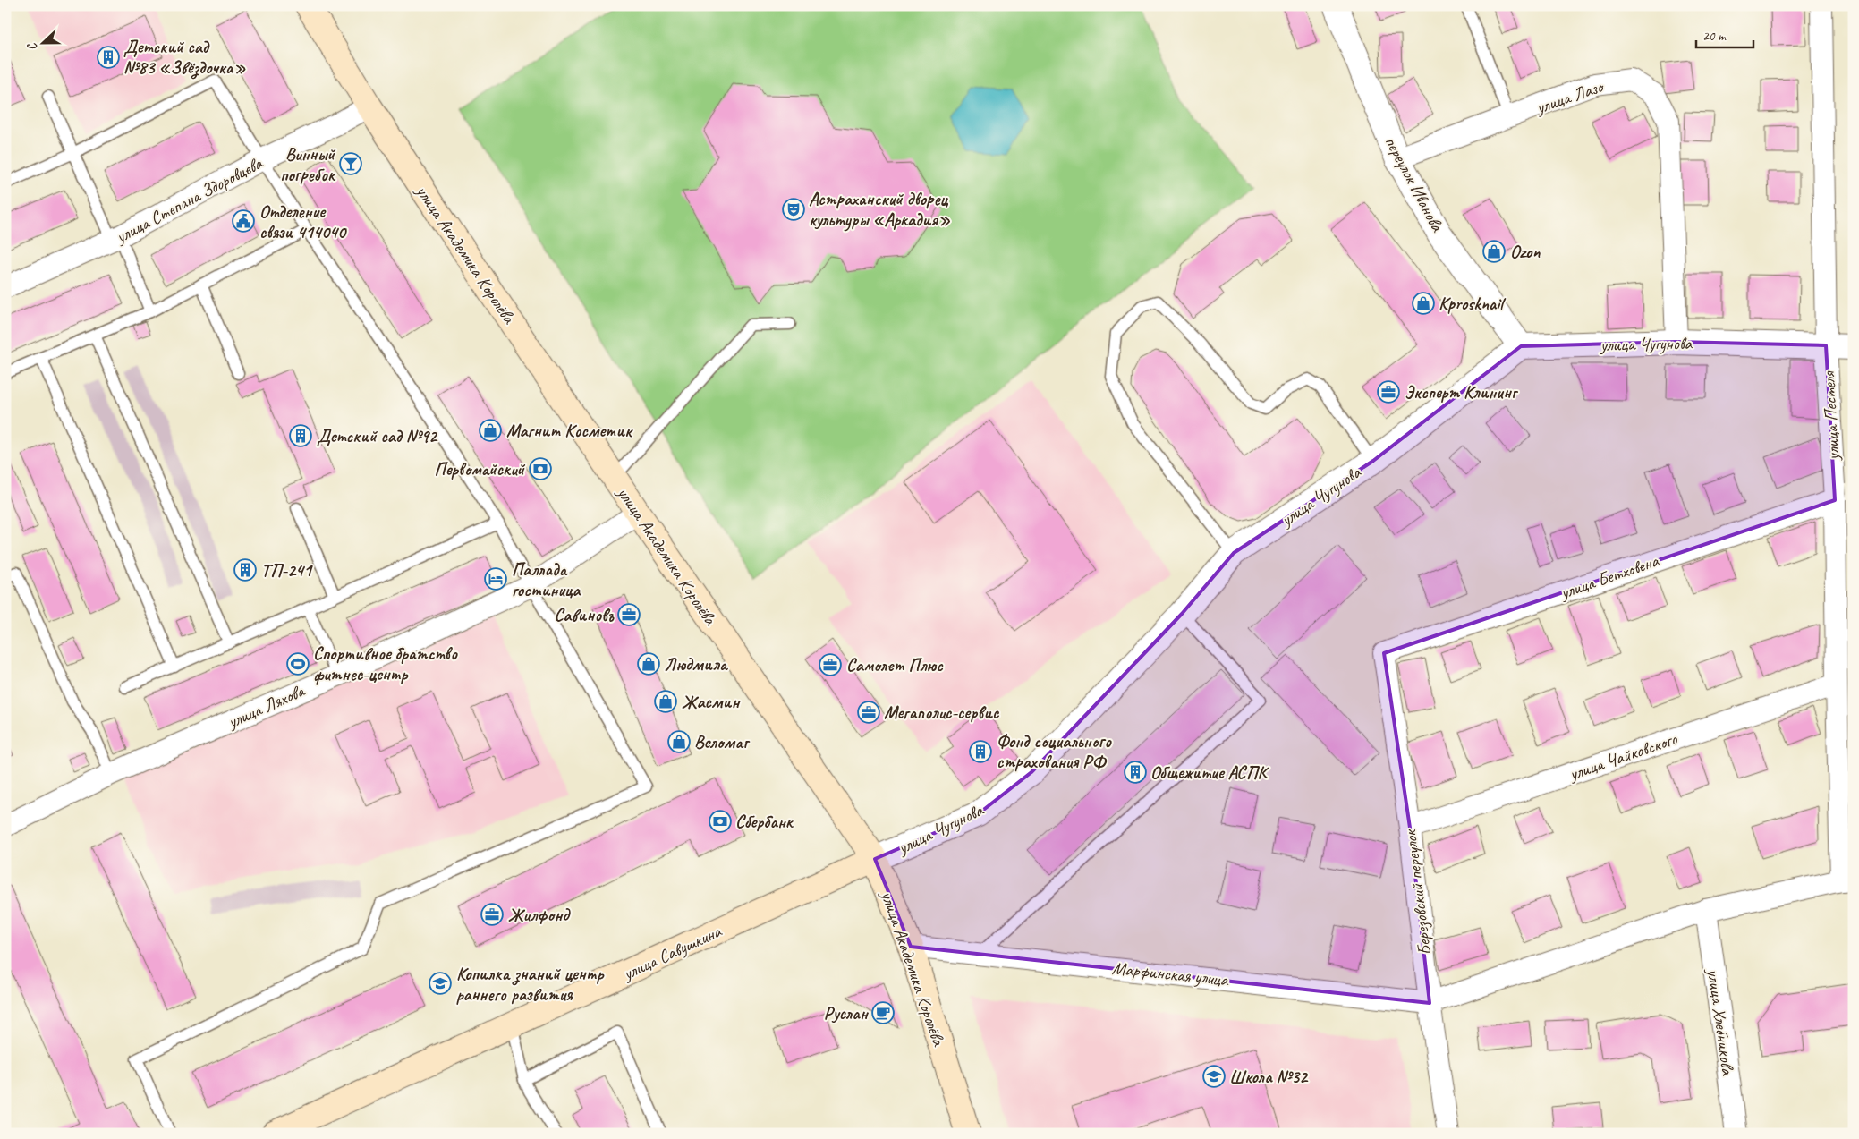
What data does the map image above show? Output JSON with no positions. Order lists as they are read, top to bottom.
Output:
{
  "streets": {
    "main road": ["улица Академика Королёва", "улица Савушкина"],
    "street": [
      "улица Лазо",
      "переулок Иванова",
      "улица Степана Здоровцева",
      "улица Чугунова",
      "улица Пестеля",
      "улица Бетховена",
      "улица Ляхова",
      "улица Чайковского",
      "Березовский переулок",
      "Марфинская улица",
      "улица Хлебникова"
    ]
  },
  "crossings": [
    ["улица Лазо", "переулок Иванова"],
    ["улица Лазо", "улица Чугунова"],
    ["переулок Иванова", "улица Чугунова"],
    ["улица Степана Здоровцева", "улица Академика Королёва"],
    ["улица Академика Королёва", "улица Чугунова"],
    ["улица Академика Королёва", "улица Ляхова"],
    ["улица Академика Королёва", "улица Савушкина"],
    ["улица Академика Королёва", "Марфинская улица"],
    ["улица Чугунова", "улица Пестеля"],
    ["улица Чугунова", "улица Савушкина"],
    ["улица Пестеля", "улица Бетховена"],
    ["улица Пестеля", "улица Чайковского"],
    ["улица Бетховена", "Березовский переулок"],
    ["улица Чайковского", "Березовский переулок"],
    ["Березовский переулок", "Марфинская улица"]
  ],
  "places": {
    "building": [
      "Детский сад №83 «Звёздочка»",
      "Детский сад №92",
      "ТП-241",
      "Фонд социального страхования РФ",
      "Общежитие АСПК"
    ],
    "bar": ["Винный погребок"],
    "theatre": ["Астраханский дворец культуры «Аркадия»"],
    "public building": ["Отделение связи 414040"],
    "shop": [
      "Ozon",
      "Kprosknail",
      "Магнит Косметик",
      "Людмила",
      "Жасмин",
      "Веломаг"
    ],
    "office": [
      "Эксперт Клининг",
      "Савиновъ",
      "Самолет Плюс",
      "Мегаполис-сервис",
      "Жилфонд"
    ],
    "bank": ["Первомайский", "Сбербанк"],
    "hotel": ["Паллада гостиница"],
    "sports": ["Спортивное братство фитнес-центр"],
    "school or university": ["Копилка знаний центр раннего развития", "Школа №32"],
    "cafe": ["Руслан"]
  },
  "scale_bar": "20 m",
  "north": "left"
}
